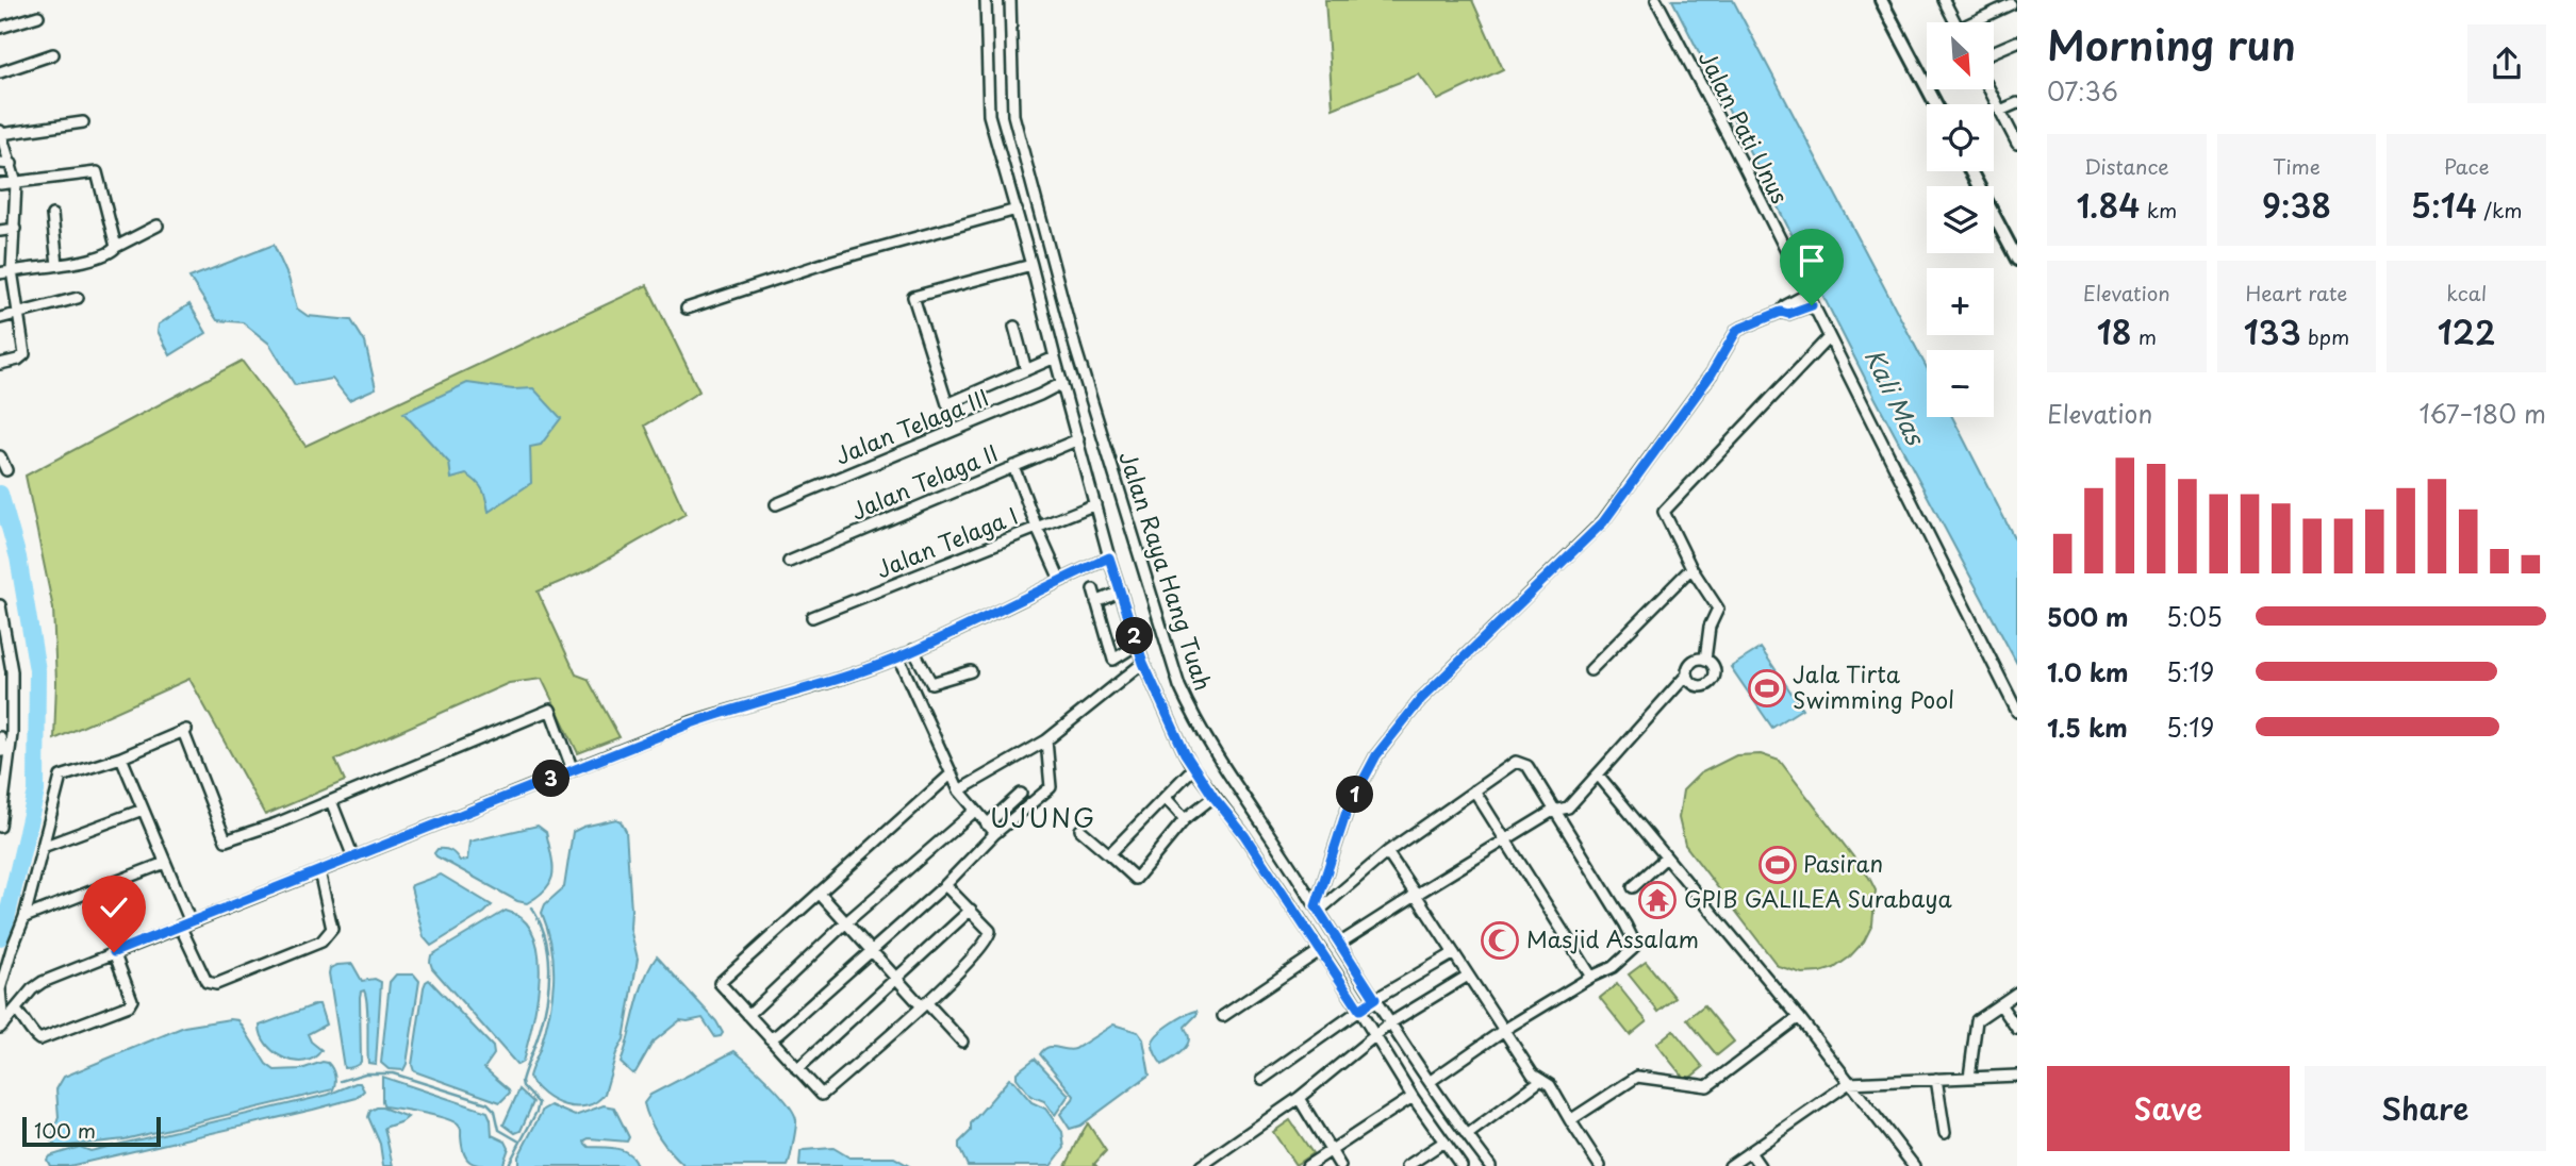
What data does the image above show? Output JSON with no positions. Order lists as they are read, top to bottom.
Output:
{
  "streets": {
    "street": [
      "Jalan Pati Unus",
      "Jalan Telaga III",
      "Jalan Telaga II",
      "Jalan Telaga I",
      "Jalan Raya Hang Tuah"
    ]
  },
  "crossings": [
    ["Jalan Telaga III", "Jalan Raya Hang Tuah"],
    ["Jalan Telaga II", "Jalan Raya Hang Tuah"],
    ["Jalan Telaga I", "Jalan Raya Hang Tuah"]
  ],
  "districts": ["UJUNG"],
  "water": ["Kali Mas"],
  "places": {
    "sports": ["Jala Tirta Swimming Pool", "Pasiran"],
    "temple": ["GPIB GALILEA Surabaya"],
    "mosque": ["Masjid Assalam"]
  },
  "scale_bar": "100 m",
  "north": "bottom right",
  "page": {
    "heading": ["Morning run", "07:36"],
    "map_buttons": ["+", "−"],
    "stats": [
      ["Distance", "1.84 km"],
      ["Time", "9:38"],
      ["Pace", "5:14 /km"],
      ["Elevation", "18 m"],
      ["Heart rate", "133 bpm"],
      ["kcal", "122"]
    ],
    "chart": ["Elevation", "167–180 m"],
    "list": [
      {
        "name": "500 m",
        "note": "5:05"
      },
      {
        "name": "1.0 km",
        "note": "5:19"
      },
      {
        "name": "1.5 km",
        "note": "5:19"
      }
    ],
    "pins": ["2", "3", "1"],
    "buttons": ["Save", "Share"],
    "scale": "100 m"
  }
}
